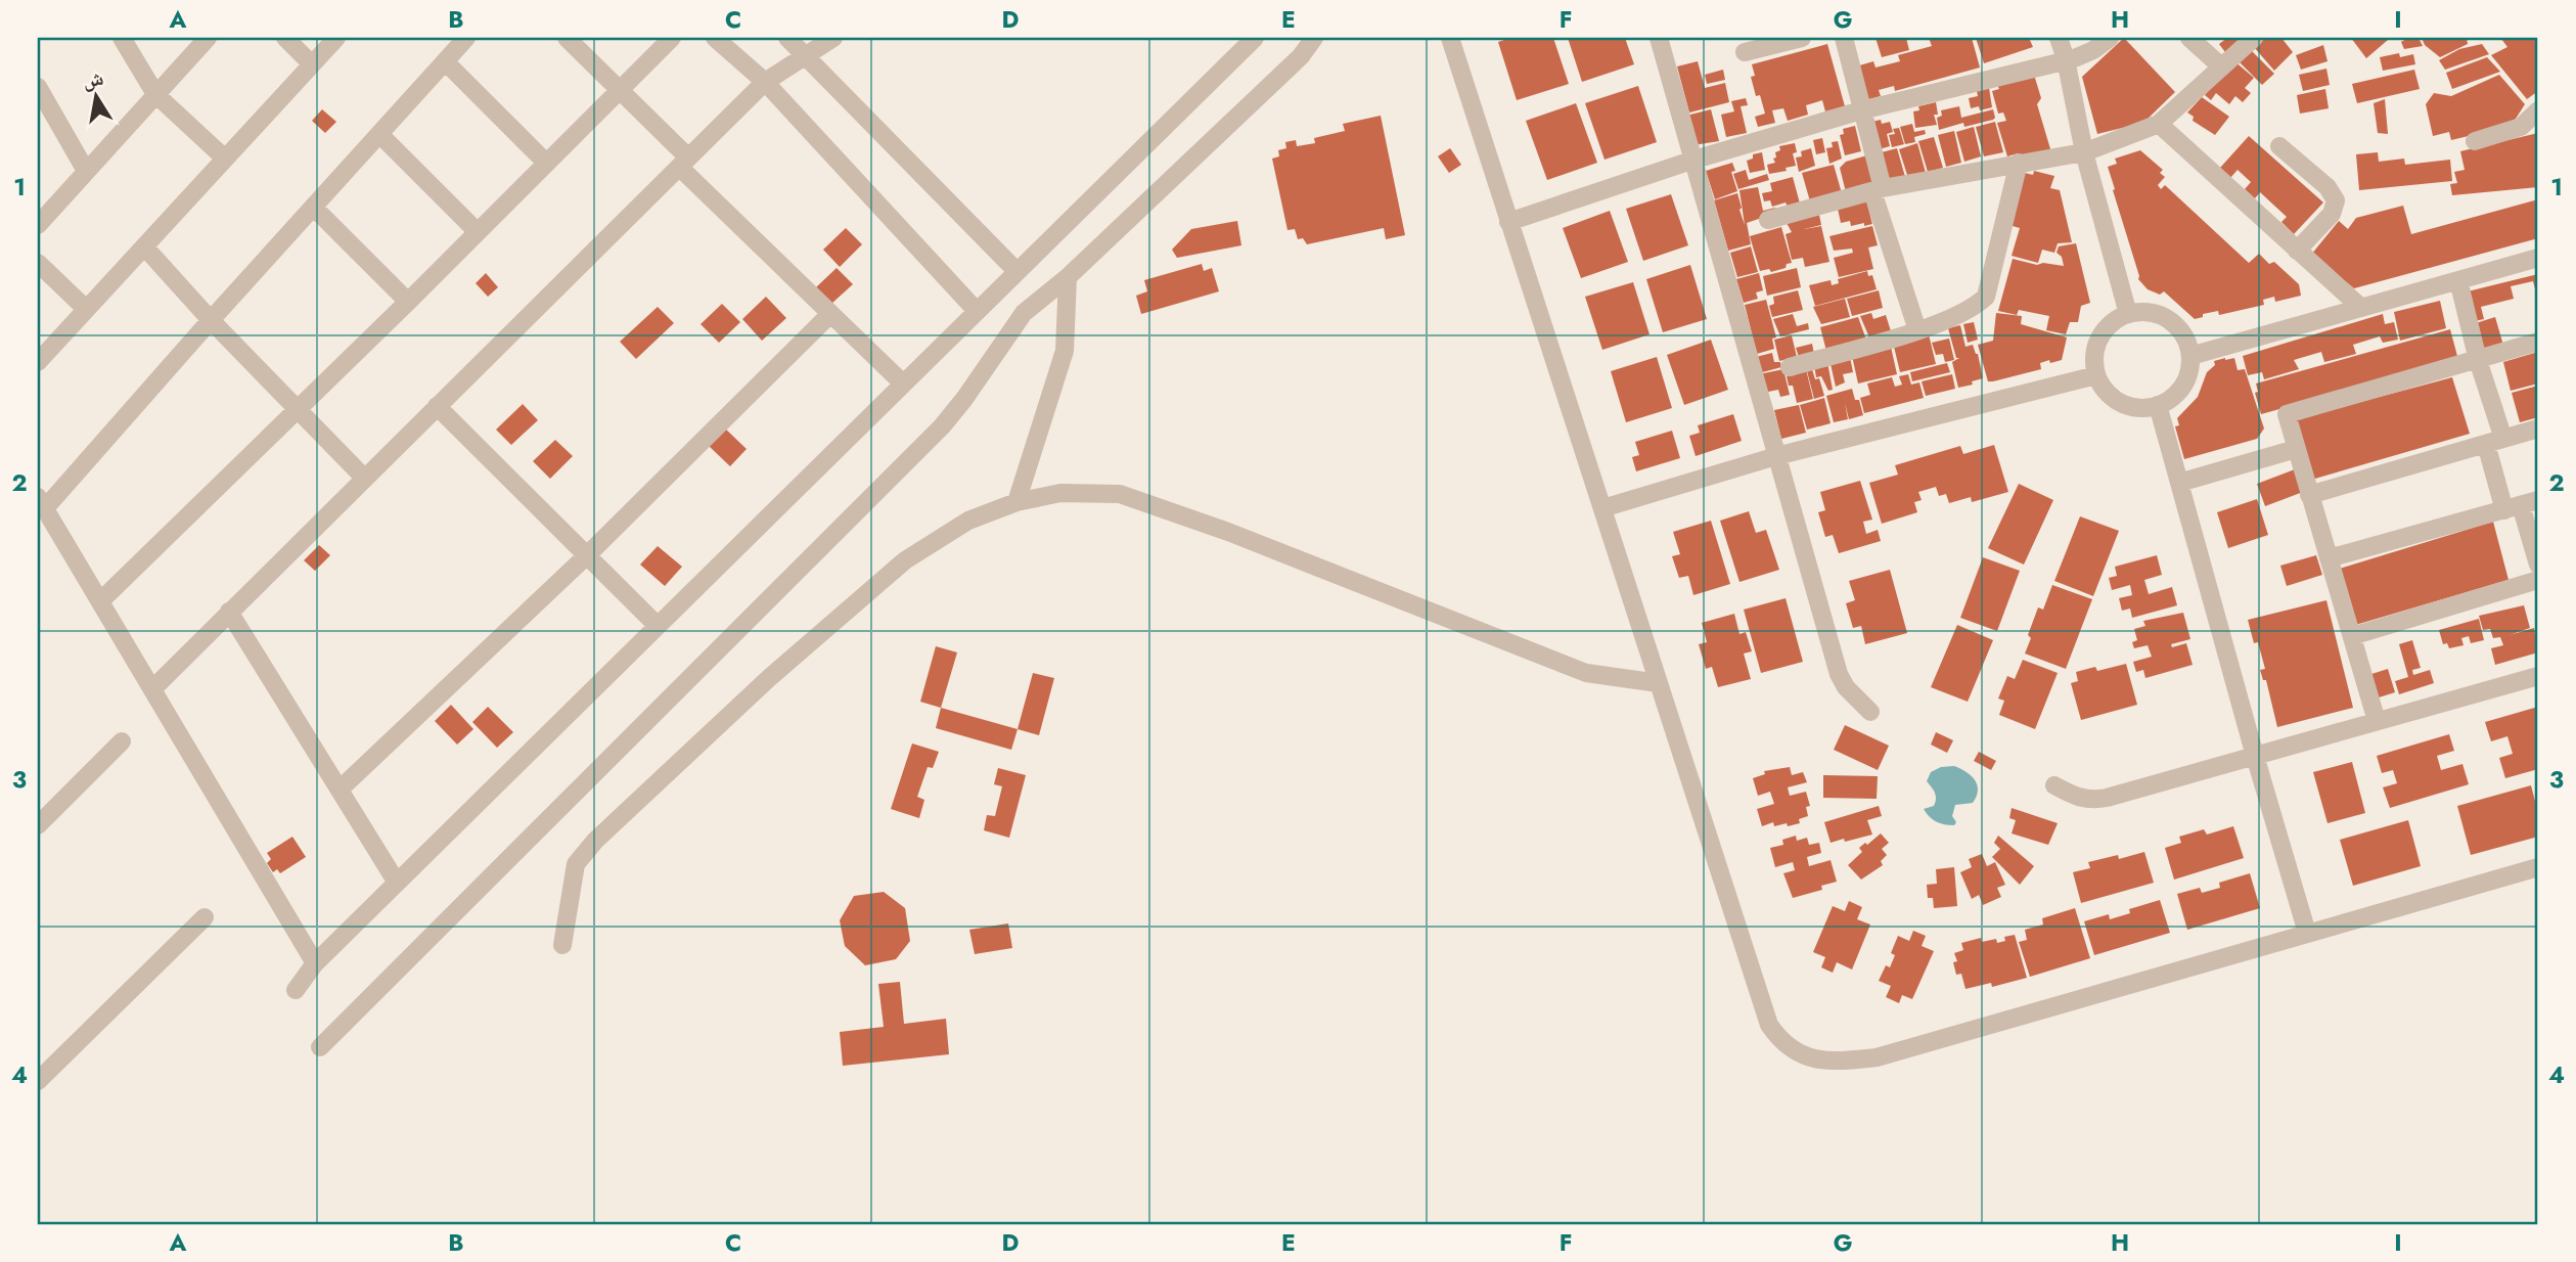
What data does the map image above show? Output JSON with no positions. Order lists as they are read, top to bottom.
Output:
{
  "north": "top",
  "grid": {
    "columns": [
      "A",
      "B",
      "C",
      "D",
      "E",
      "F",
      "G",
      "H",
      "I"
    ],
    "rows": [
      "1",
      "2",
      "3",
      "4"
    ]
  }
}
